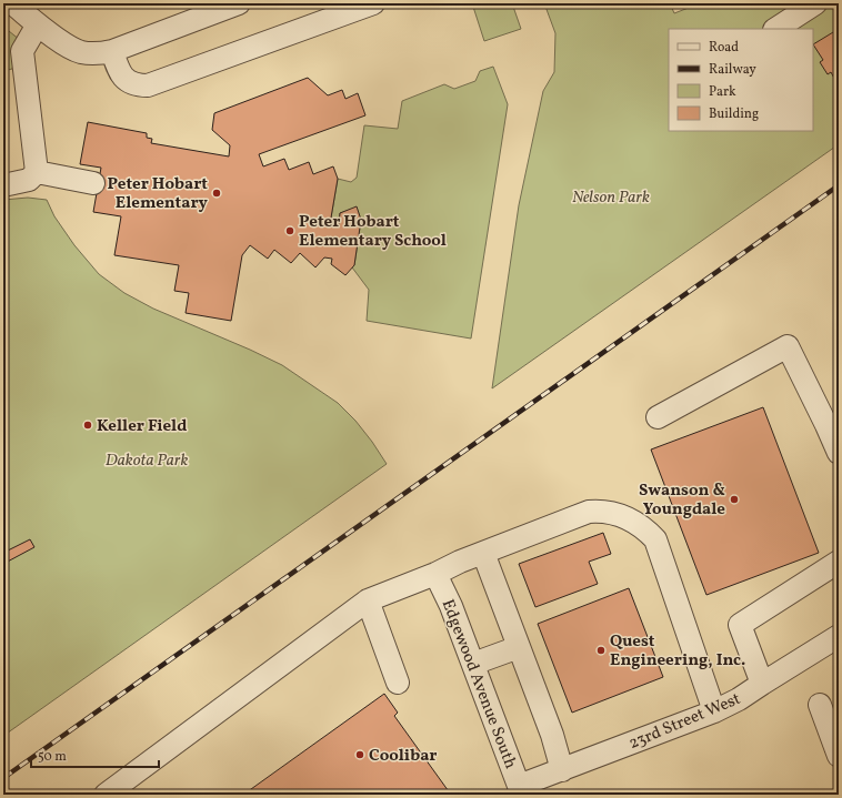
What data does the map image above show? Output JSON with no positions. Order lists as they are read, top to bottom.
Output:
{
  "streets": {
    "street": ["Edgewood Avenue South", "23rd Street West"]
  },
  "crossings": [
    ["Edgewood Avenue South", "23rd Street West"]
  ],
  "parks": ["Nelson Park", "Dakota Park"],
  "places": [
    "Peter Hobart Elementary",
    "Peter Hobart Elementary School",
    "Keller Field",
    "Swanson & Youngdale",
    "Quest Engineering, Inc.",
    "Coolibar"
  ],
  "legend": [
    "Road",
    "Railway",
    "Park",
    "Building"
  ],
  "scale_bar": "50 m"
}
